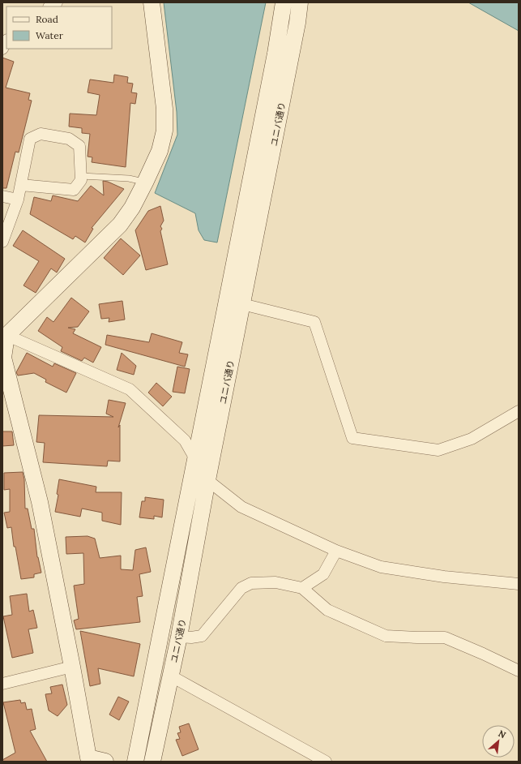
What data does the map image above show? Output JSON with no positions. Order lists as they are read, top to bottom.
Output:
{
  "streets": {
    "street": ["ユニバ通り"]
  },
  "legend": ["Road", "Water"],
  "north": "top right"
}
